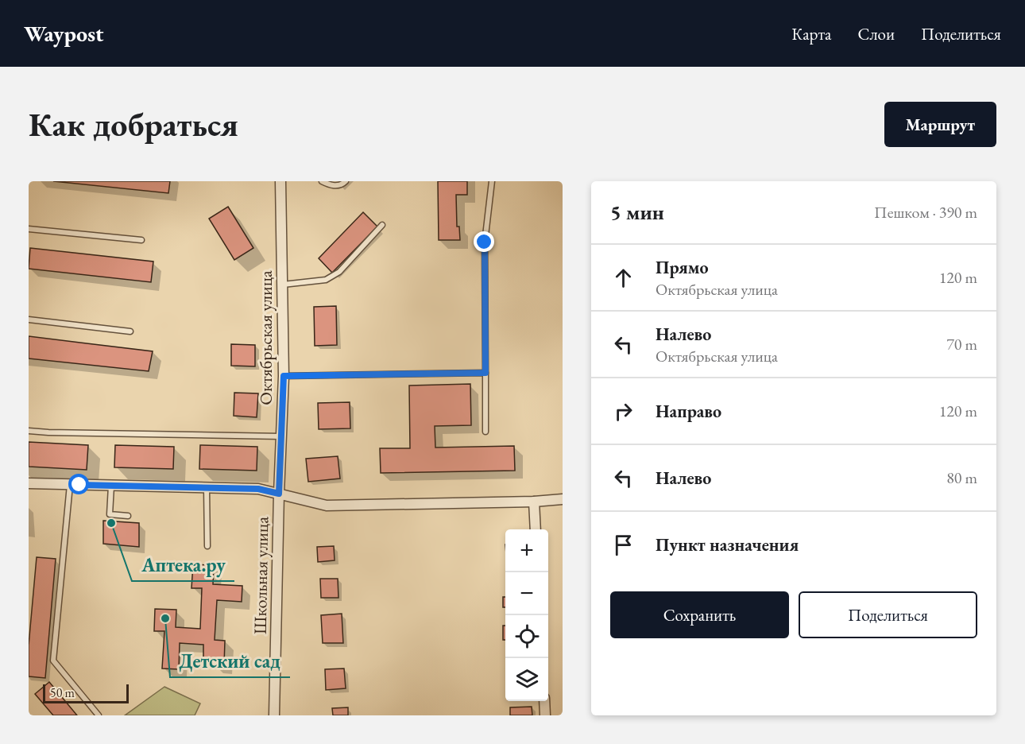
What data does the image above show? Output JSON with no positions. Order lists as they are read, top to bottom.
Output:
{
  "streets": {
    "street": ["Октябрьская улица", "Школьная улица"]
  },
  "crossings": [
    ["Октябрьская улица", "Школьная улица"]
  ],
  "places": ["Аптека.ру", "Детский сад"],
  "scale_bar": "50 m",
  "page": {
    "header": "Waypost",
    "nav": ["Карта", "Слои", "Поделиться"],
    "buttons": [
      "Маршрут",
      ["Сохранить", "Поделиться"]
    ],
    "title": "Как добраться",
    "heading": ["5 мин", "Пешком · 390 m"],
    "list": [
      ["Прямо", "Октябрьская улица", "120 m"],
      ["Налево", "Октябрьская улица", "70 m"],
      ["Направо", "120 m"],
      ["Налево", "80 m"],
      "Пункт назначения"
    ],
    "map_buttons": ["+", "−"],
    "scale": "50 m"
  }
}
